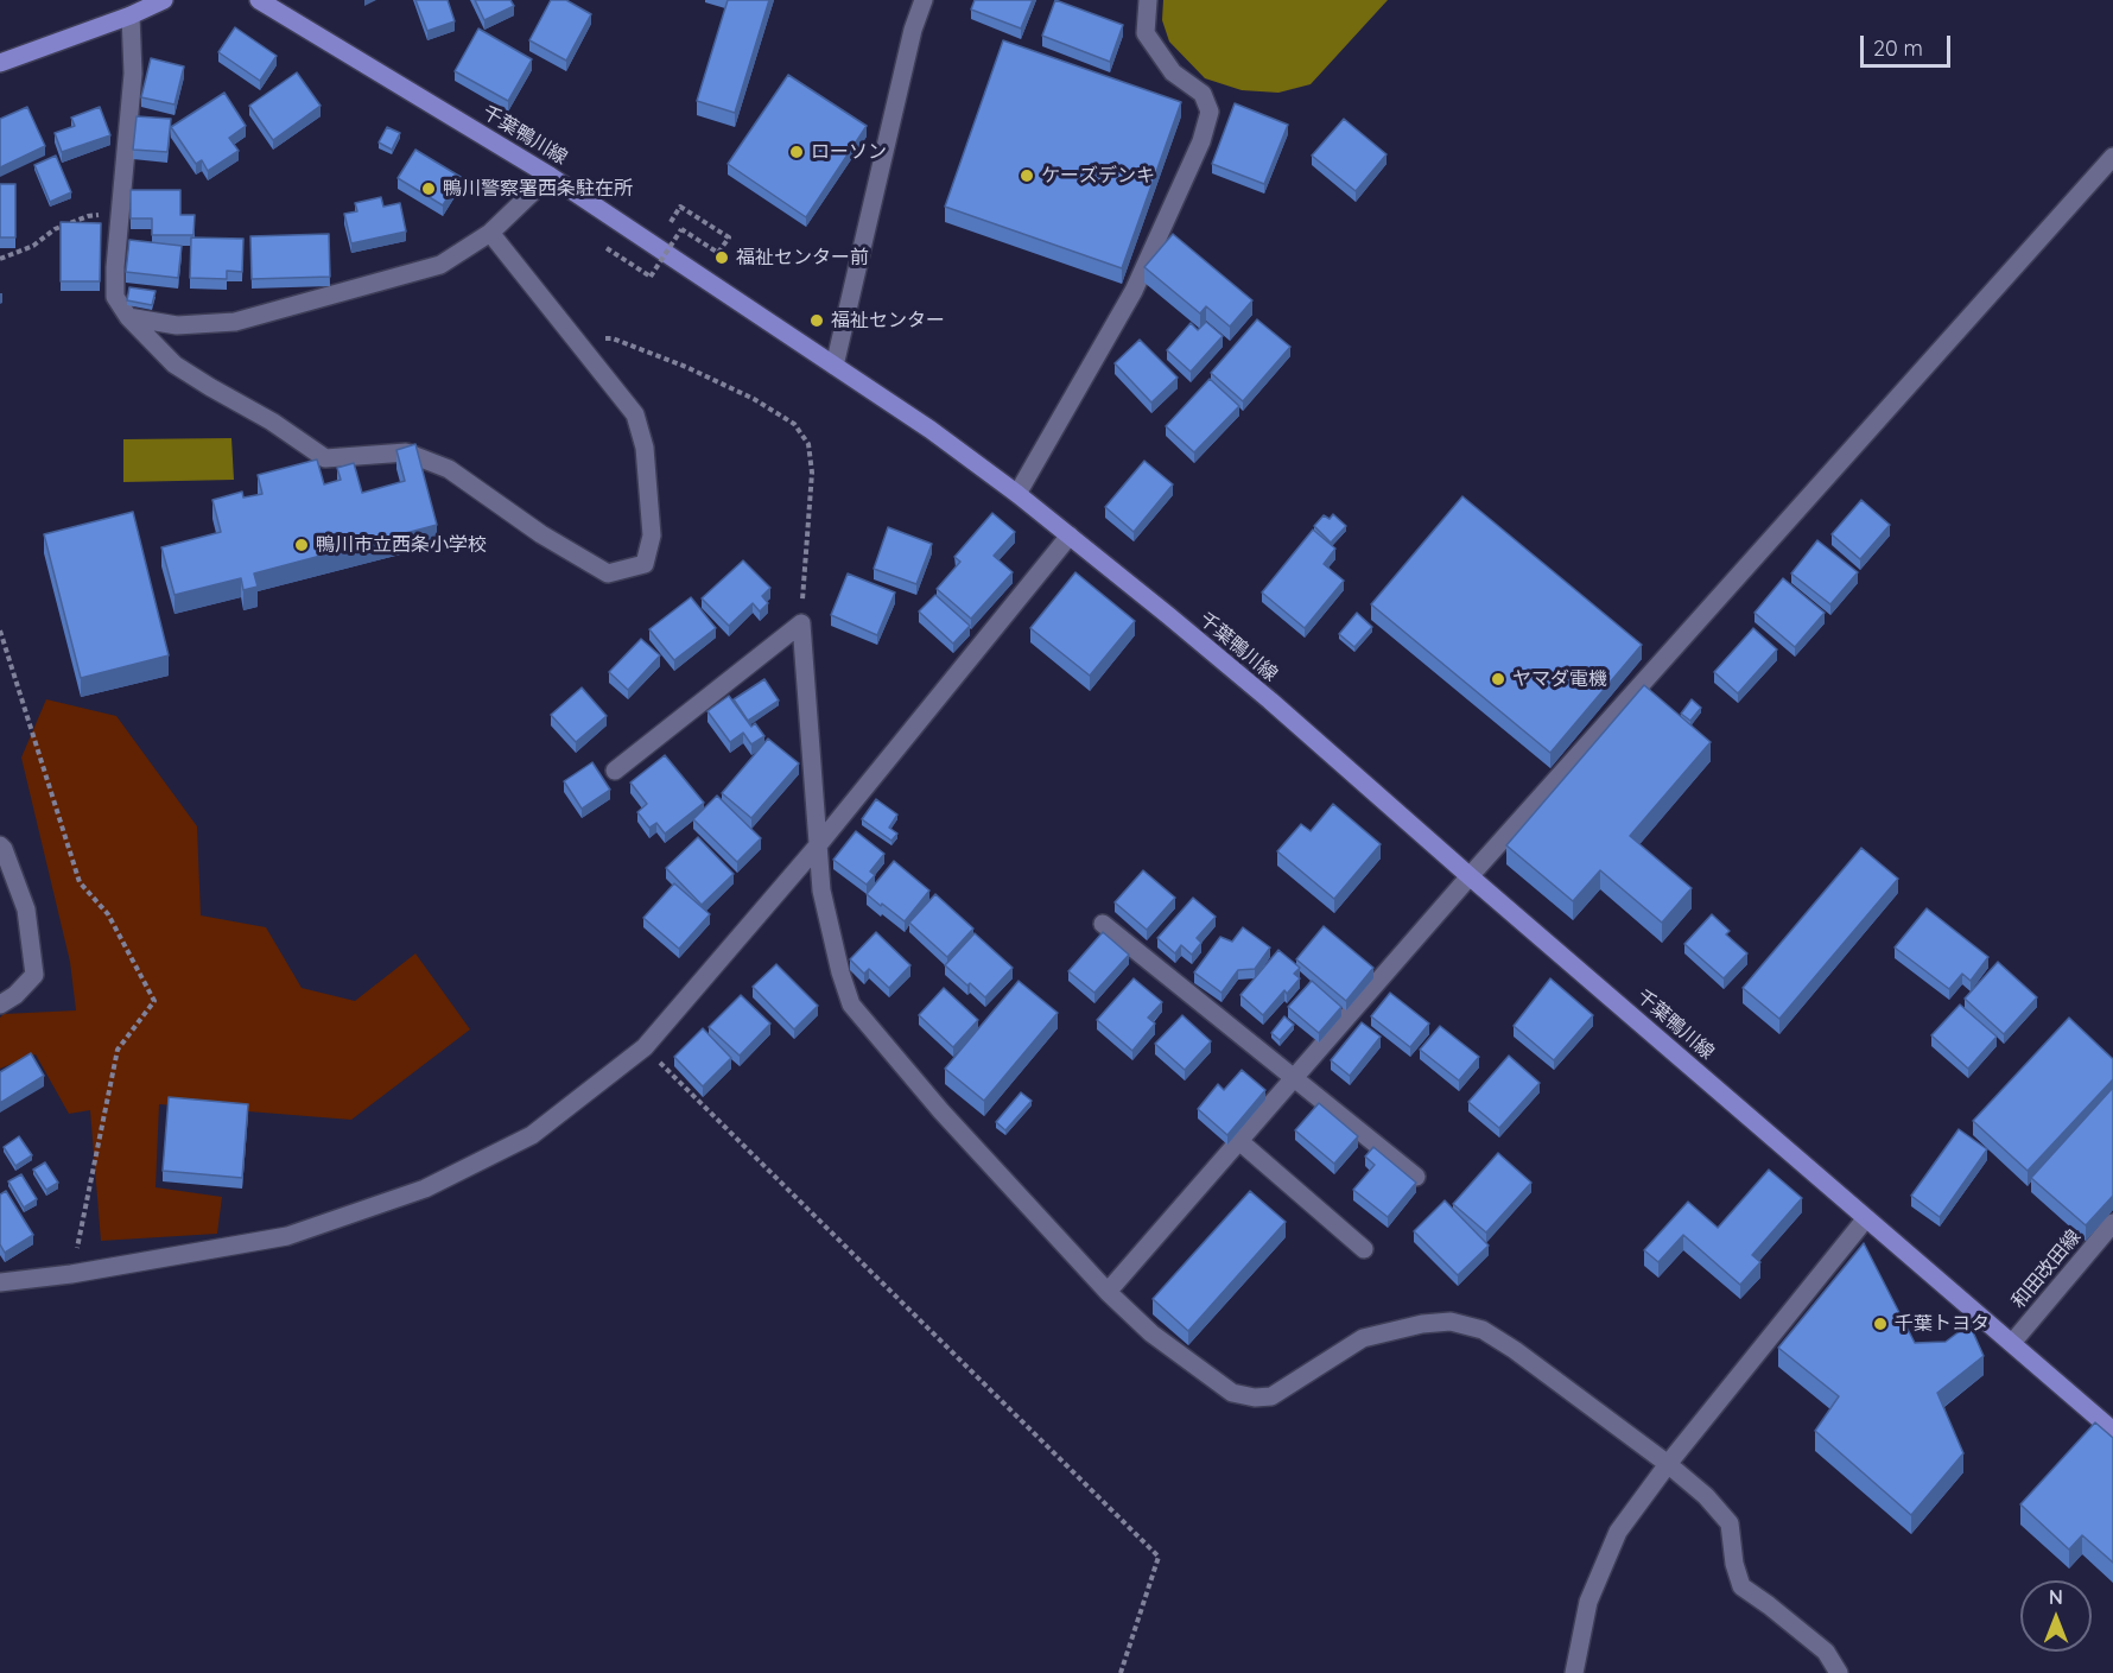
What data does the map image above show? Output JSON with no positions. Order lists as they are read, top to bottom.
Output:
{
  "streets": {
    "main road": ["千葉鴨川線"],
    "street": ["和田改田線"]
  },
  "crossings": [
    ["千葉鴨川線", "和田改田線"]
  ],
  "places": [
    "ローソン",
    "ケーズデンキ",
    "鴨川警察署西条駐在所",
    "福祉センター前",
    "福祉センター",
    "鴨川市立西条小学校",
    "ヤマダ電機",
    "千葉トヨタ"
  ],
  "scale_bar": "20 m",
  "north": "top"
}
